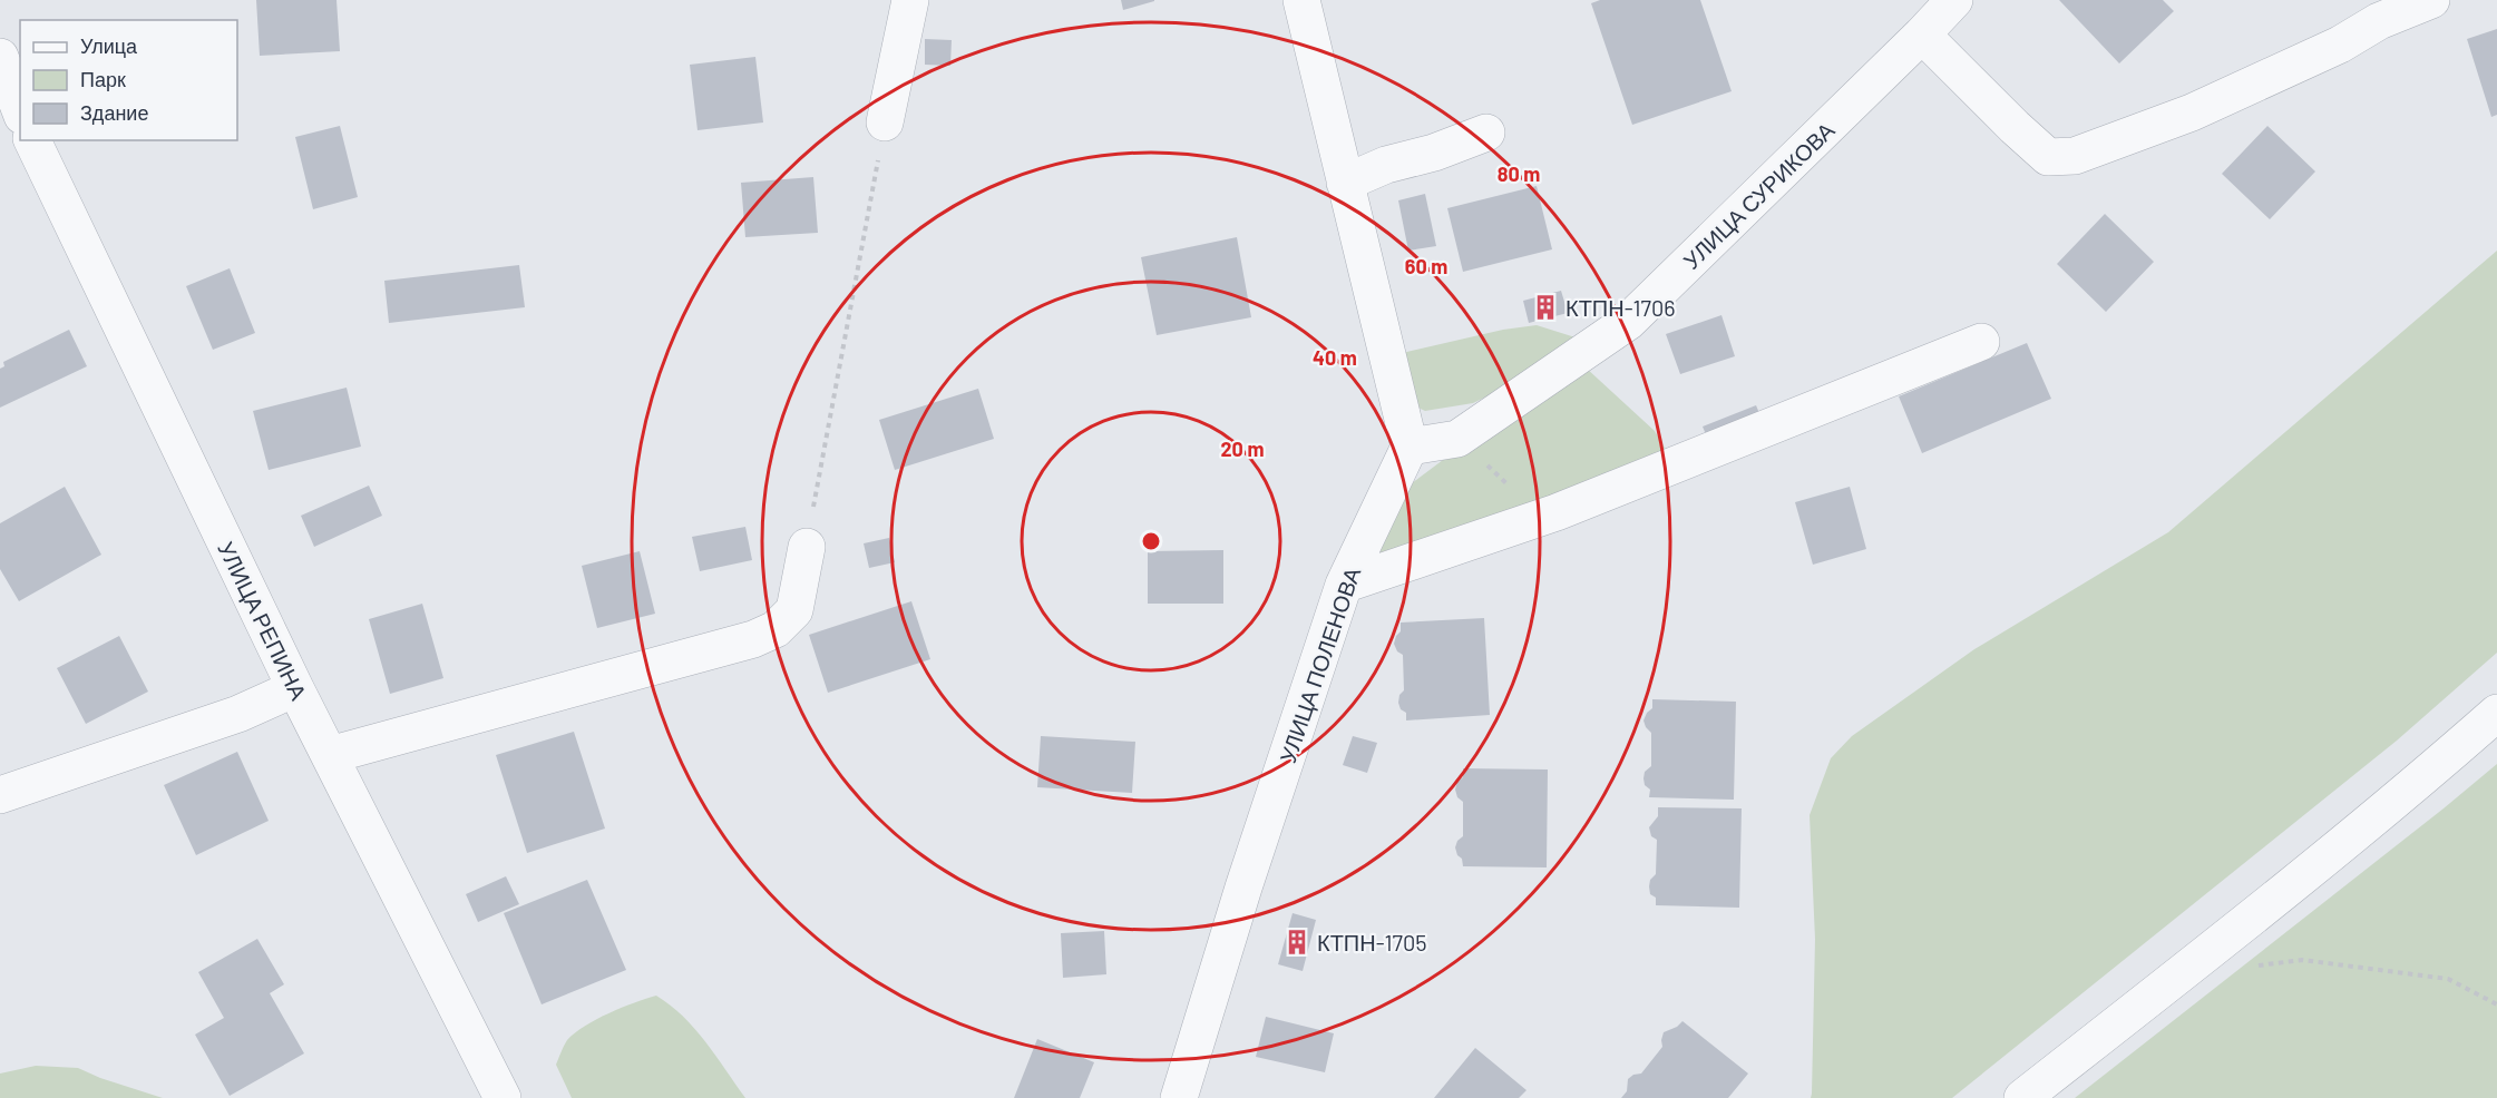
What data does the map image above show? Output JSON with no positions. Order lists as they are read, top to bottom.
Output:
{
  "streets": {
    "street": ["УЛИЦА СУРИКОВА", "УЛИЦА РЕПИНА", "УЛИЦА ПОЛЕНОВА"]
  },
  "crossings": [
    ["УЛИЦА СУРИКОВА", "УЛИЦА ПОЛЕНОВА"]
  ],
  "places": {
    "building": ["КТПН-1706", "КТПН-1705"]
  },
  "legend": ["Улица", "Парк", "Здание"],
  "rings": [
    "80 m",
    "60 m",
    "40 m",
    "20 m"
  ]
}
